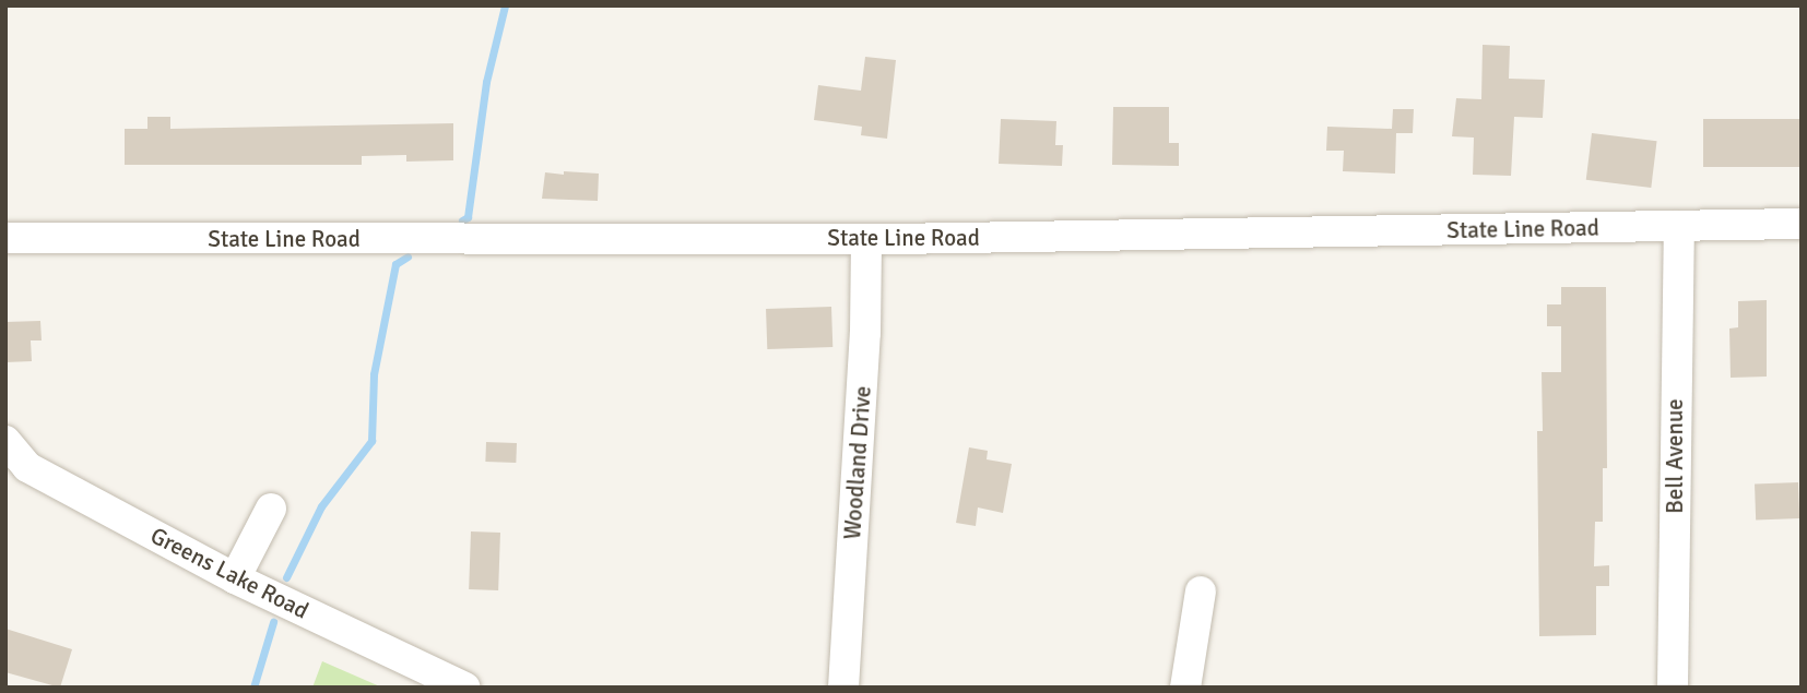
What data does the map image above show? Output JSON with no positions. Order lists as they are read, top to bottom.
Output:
{
  "streets": {
    "street": [
      "State Line Road",
      "Bell Avenue",
      "Woodland Drive",
      "Greens Lake Road"
    ]
  },
  "crossings": [
    ["State Line Road", "Bell Avenue"],
    ["State Line Road", "Woodland Drive"]
  ]
}
